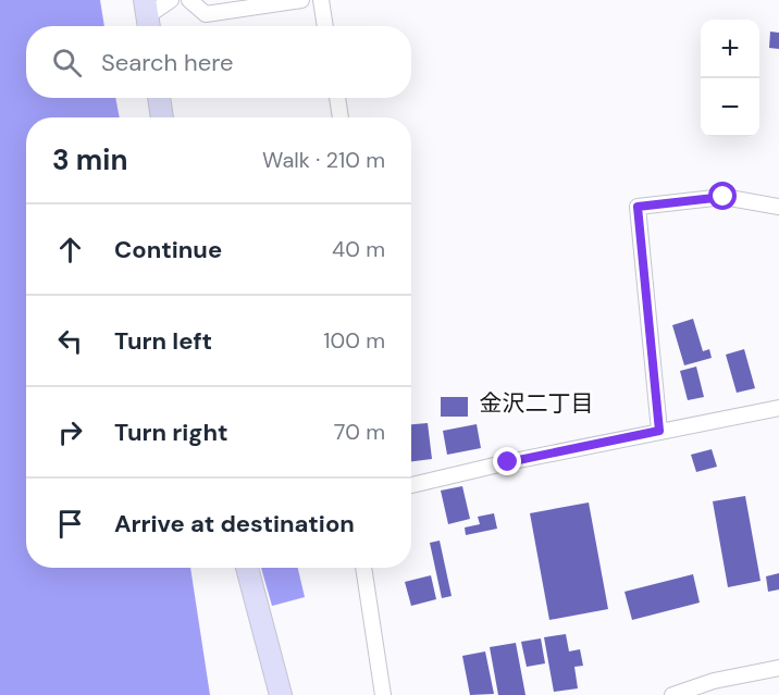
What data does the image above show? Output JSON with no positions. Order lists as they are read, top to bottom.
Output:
{
  "districts": ["金沢二丁目"],
  "page": {
    "map_buttons": ["+", "−"],
    "search": "Search here",
    "heading": ["3 min", "Walk · 210 m"],
    "list": [
      ["Continue", "40 m"],
      ["Turn left", "100 m"],
      ["Turn right", "70 m"],
      "Arrive at destination"
    ]
  }
}
